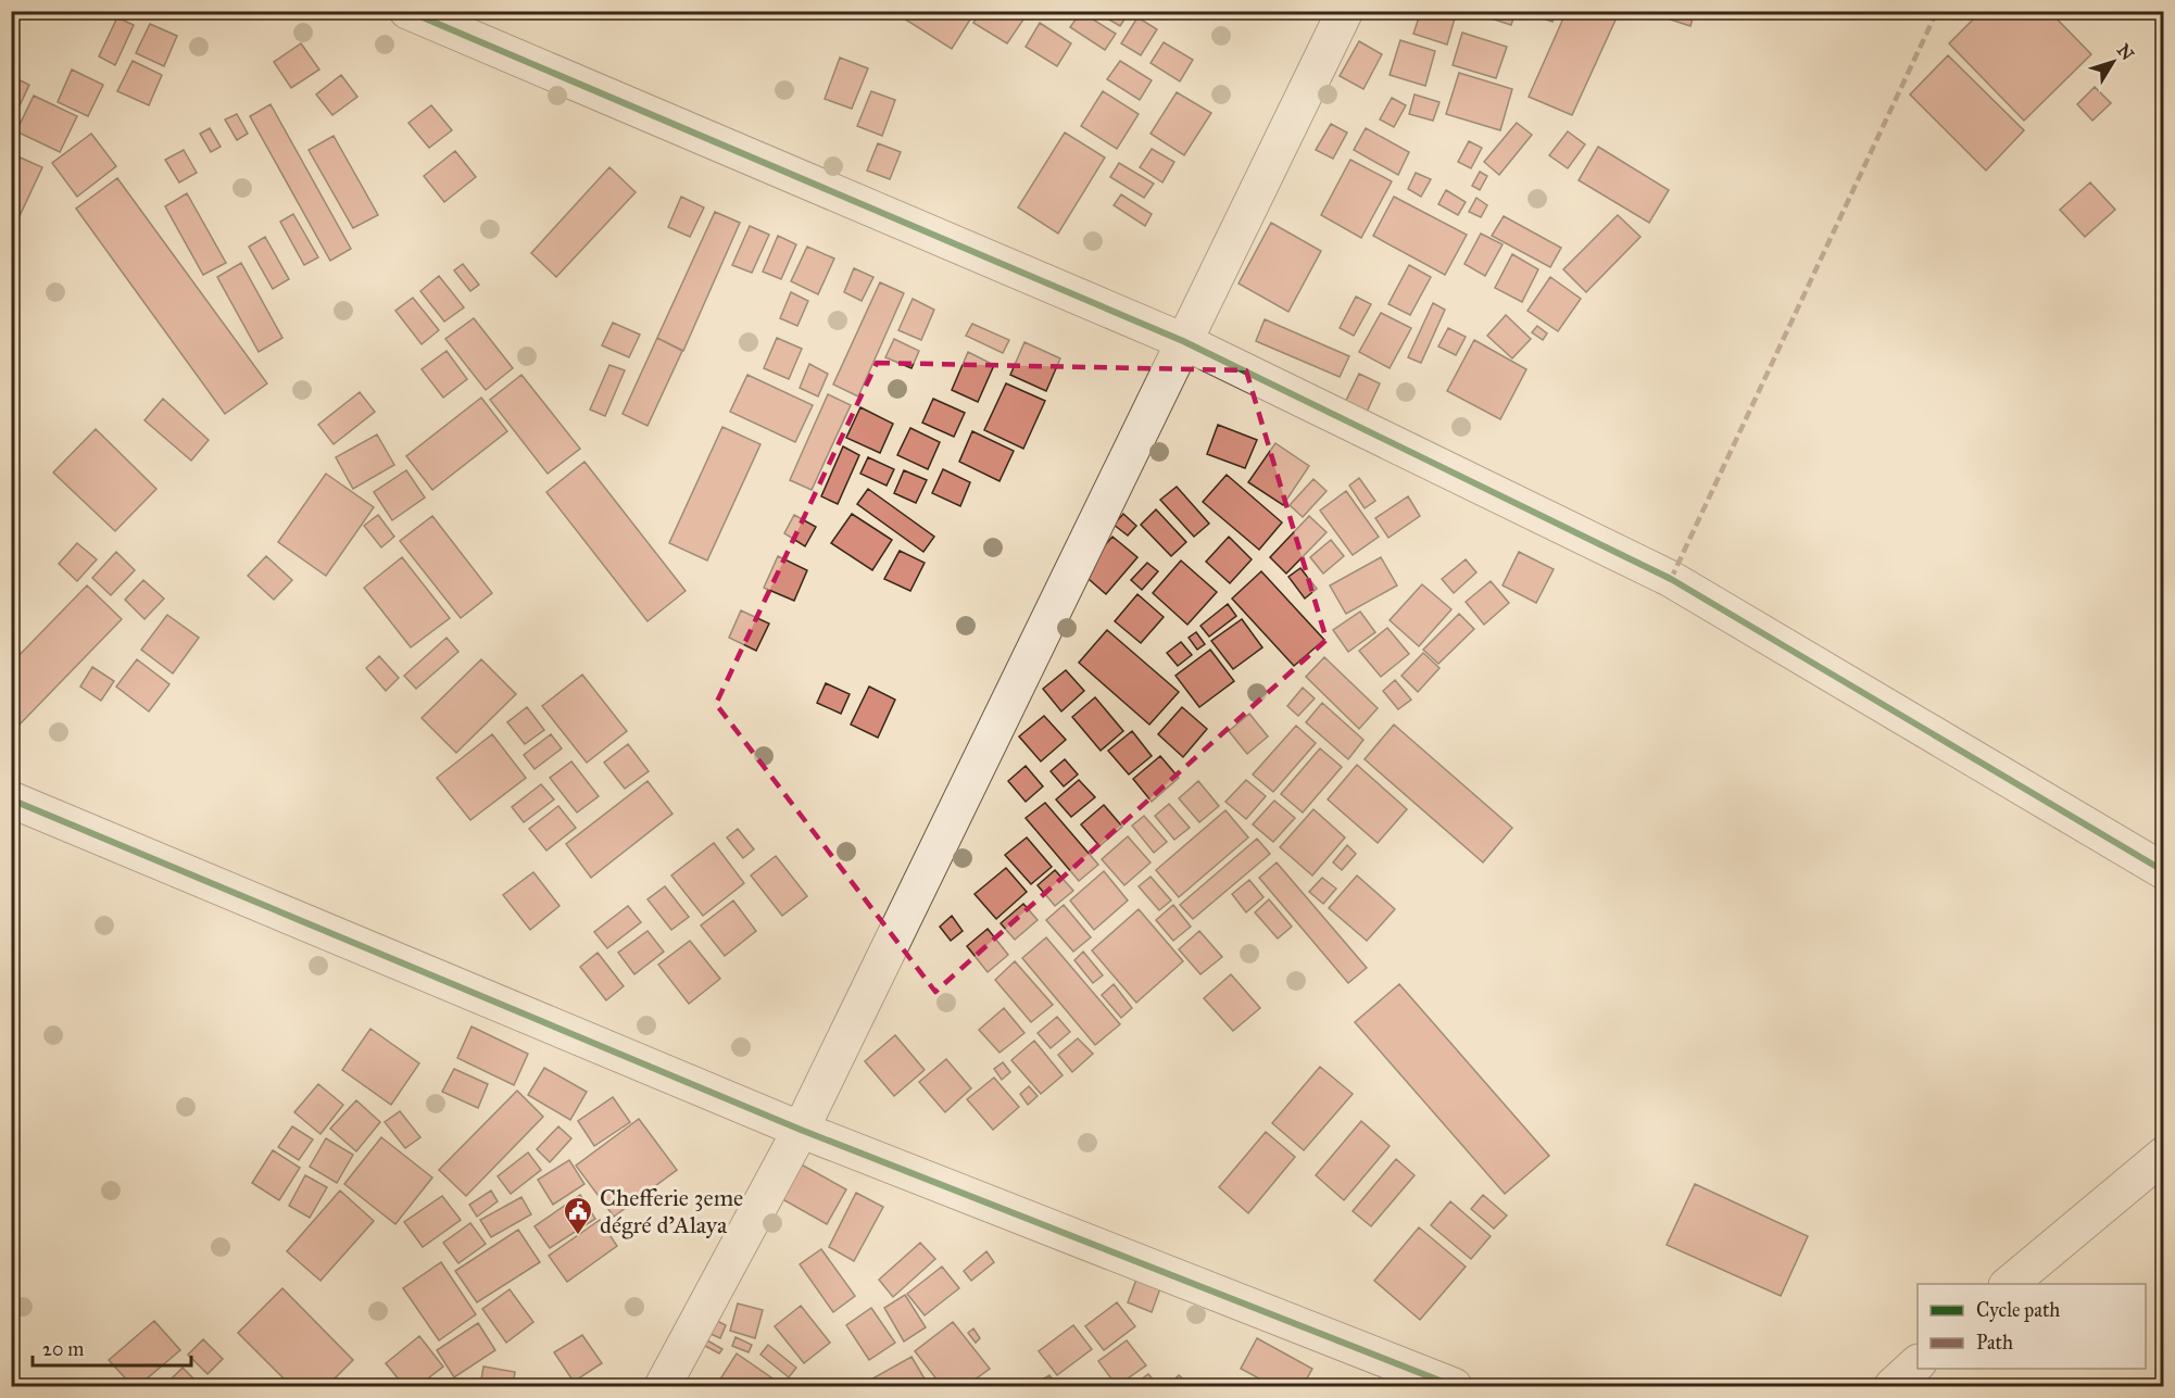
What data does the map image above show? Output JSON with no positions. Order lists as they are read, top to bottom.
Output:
{
  "places": {
    "public building": ["Chefferie 3eme dégré d'Alaya"]
  },
  "legend": ["Cycle path", "Path"],
  "scale_bar": "20 m",
  "north": "top right"
}
